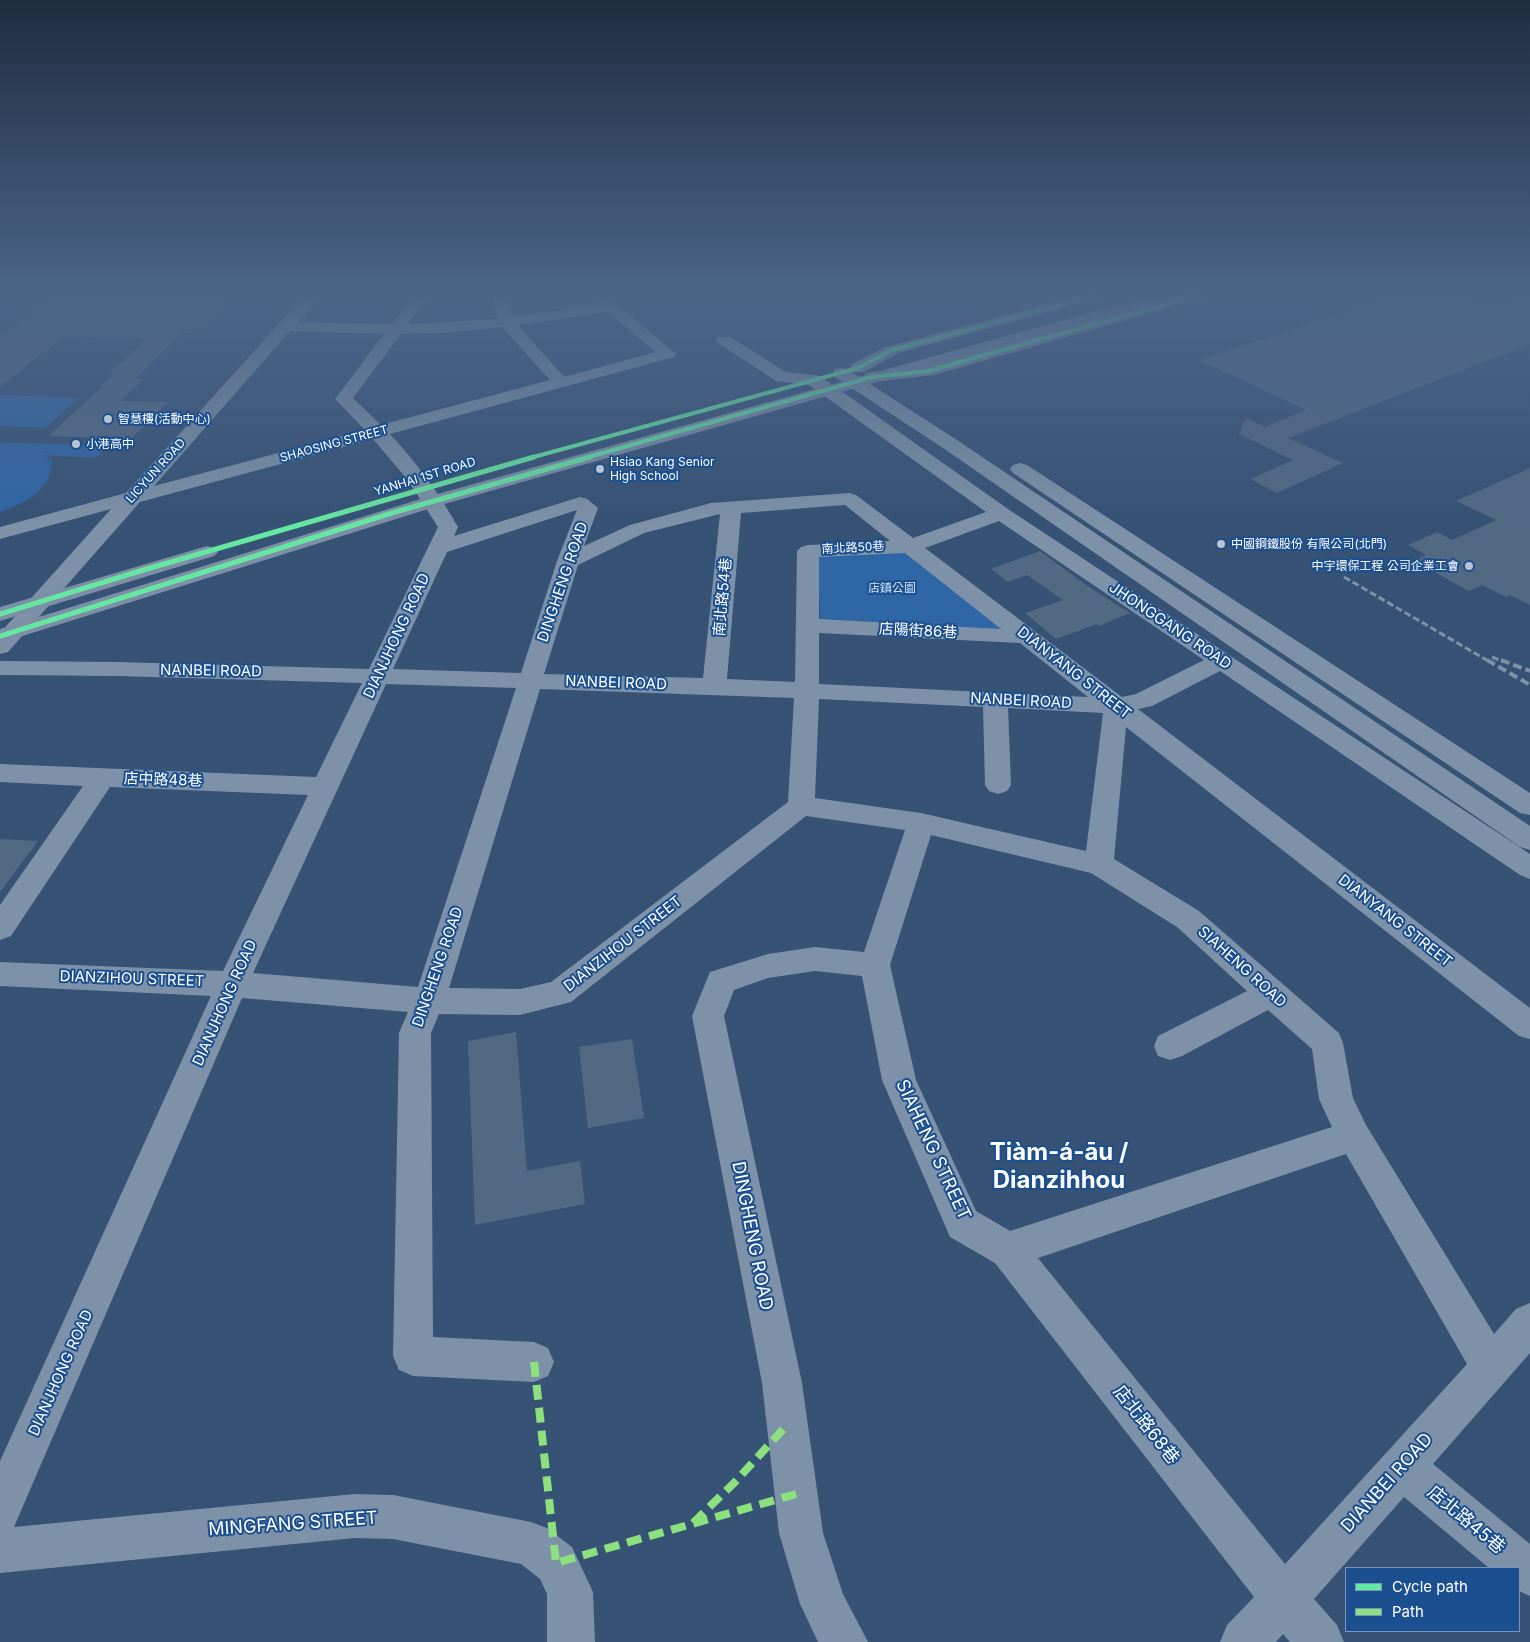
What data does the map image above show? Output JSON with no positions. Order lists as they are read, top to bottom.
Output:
{
  "streets": {
    "main road": ["YANHAI 1ST ROAD"],
    "street": [
      "SHAOSING STREET",
      "LICYUN ROAD",
      "南北路50巷",
      "DINGHENG ROAD",
      "南北路54巷",
      "JHONGGANG ROAD",
      "店陽街86巷",
      "DIANJHONG ROAD",
      "NANBEI ROAD",
      "DIANYANG STREET",
      "店中路48巷",
      "DIANZIHOU STREET",
      "SIAHENG ROAD",
      "SIAHENG STREET",
      "店北路68巷",
      "DIANBEI ROAD",
      "店北路45巷",
      "MINGFANG STREET"
    ]
  },
  "crossings": [
    ["SHAOSING STREET", "LICYUN ROAD"],
    ["LICYUN ROAD", "YANHAI 1ST ROAD"],
    ["YANHAI 1ST ROAD", "JHONGGANG ROAD"],
    ["YANHAI 1ST ROAD", "DIANJHONG ROAD"],
    ["南北路50巷", "JHONGGANG ROAD"],
    ["南北路50巷", "店陽街86巷"],
    ["南北路50巷", "NANBEI ROAD"],
    ["南北路50巷", "DIANYANG STREET"],
    ["DINGHENG ROAD", "DIANJHONG ROAD"],
    ["DINGHENG ROAD", "NANBEI ROAD"],
    ["DINGHENG ROAD", "DIANYANG STREET"],
    ["DINGHENG ROAD", "DIANZIHOU STREET"],
    ["DINGHENG ROAD", "SIAHENG STREET"],
    ["南北路54巷", "NANBEI ROAD"],
    ["南北路54巷", "DIANYANG STREET"],
    ["JHONGGANG ROAD", "NANBEI ROAD"],
    ["店陽街86巷", "DIANYANG STREET"],
    ["DIANJHONG ROAD", "NANBEI ROAD"],
    ["DIANJHONG ROAD", "店中路48巷"],
    ["DIANJHONG ROAD", "DIANZIHOU STREET"],
    ["NANBEI ROAD", "DIANYANG STREET"],
    ["DIANZIHOU STREET", "SIAHENG ROAD"],
    ["SIAHENG ROAD", "SIAHENG STREET"],
    ["SIAHENG ROAD", "DIANBEI ROAD"],
    ["SIAHENG STREET", "店北路68巷"],
    ["店北路68巷", "DIANBEI ROAD"],
    ["DIANBEI ROAD", "店北路45巷"]
  ],
  "districts": ["Tiàm-á-āu / Dianzihhou"],
  "parks": ["店鎮公園"],
  "places": [
    "智慧樓(活動中心)",
    "小港高中",
    "Hsiao Kang Senior High School",
    "中國鋼鐵股份 有限公司(北門)",
    "中宇環保工程 公司企業工會"
  ],
  "legend": ["Cycle path", "Path"]
}
